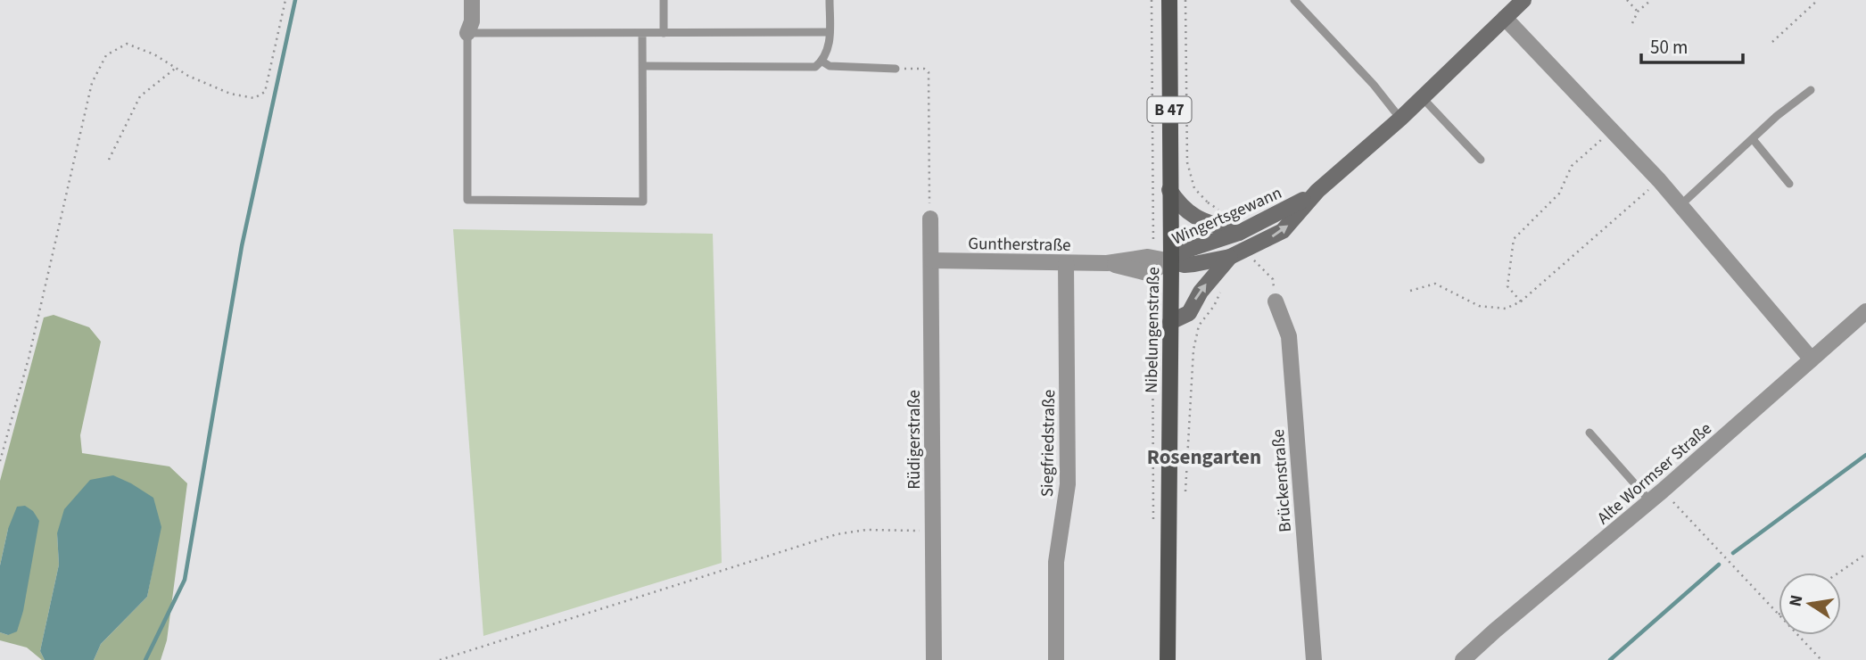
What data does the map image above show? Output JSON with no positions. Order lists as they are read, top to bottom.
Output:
{
  "streets": {
    "main road": ["B 47", "Wingertsgewann", "Nibelungenstraße"],
    "street": [
      "Guntherstraße",
      "Rüdigerstraße",
      "Siegfriedstraße",
      "Alte Wormser Straße",
      "Brückenstraße"
    ]
  },
  "crossings": [
    ["Wingertsgewann", "Guntherstraße"],
    ["Wingertsgewann", "Nibelungenstraße"],
    ["Guntherstraße", "Nibelungenstraße"],
    ["Guntherstraße", "Rüdigerstraße"],
    ["Guntherstraße", "Siegfriedstraße"]
  ],
  "districts": ["Rosengarten"],
  "scale_bar": "50 m",
  "north": "left"
}
